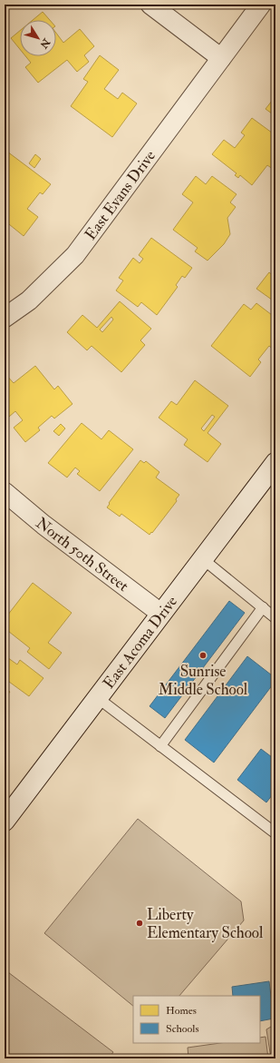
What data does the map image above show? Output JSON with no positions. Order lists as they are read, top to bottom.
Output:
{
  "streets": {
    "street": ["East Evans Drive", "North 50th Street", "East Acoma Drive"]
  },
  "crossings": [
    ["North 50th Street", "East Acoma Drive"]
  ],
  "places": ["Sunrise Middle School", "Liberty Elementary School"],
  "legend": ["Homes", "Schools"],
  "north": "bottom right"
}
